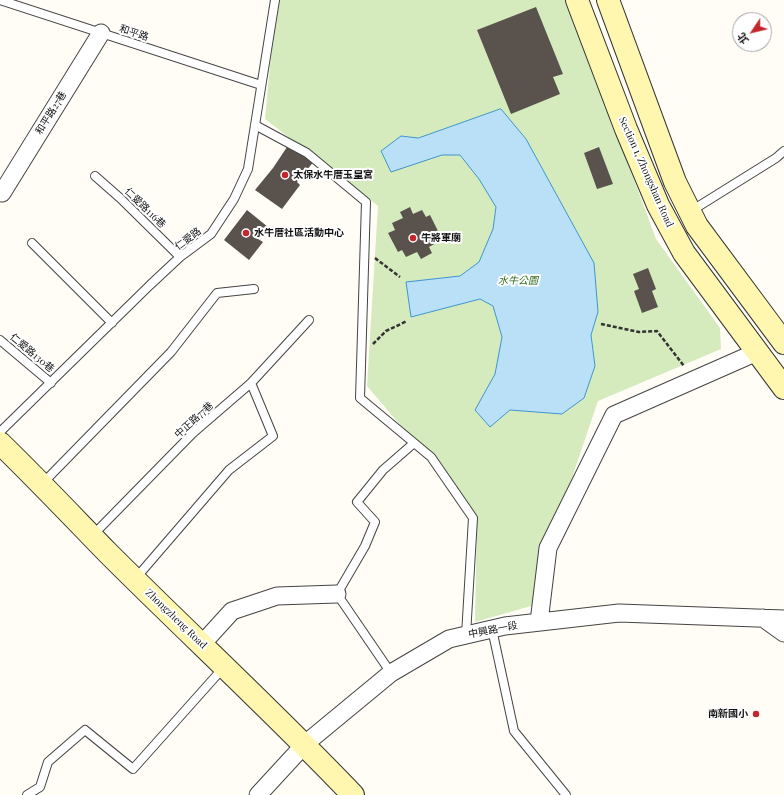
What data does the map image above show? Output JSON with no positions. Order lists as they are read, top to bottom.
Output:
{
  "streets": {
    "main road": ["Section 1, Zhongshan Road", "Zhongzheng Road"],
    "street": ["和平路27巷", "中興路一段"],
    "lane": [
      "和平路",
      "仁愛路116巷",
      "仁愛路",
      "仁愛路130巷",
      "中正路77巷"
    ]
  },
  "crossings": [
    ["和平路", "和平路27巷"],
    ["和平路", "仁愛路"],
    ["仁愛路116巷", "仁愛路"],
    ["仁愛路", "仁愛路130巷"],
    ["中正路77巷", "Zhongzheng Road"],
    ["Zhongzheng Road", "中興路一段"]
  ],
  "parks": ["水牛公園"],
  "places": [
    "太保水牛厝玉皇宮",
    "水牛厝社區活動中心",
    "牛將軍廟",
    "南新國小"
  ],
  "north": "bottom left"
}
